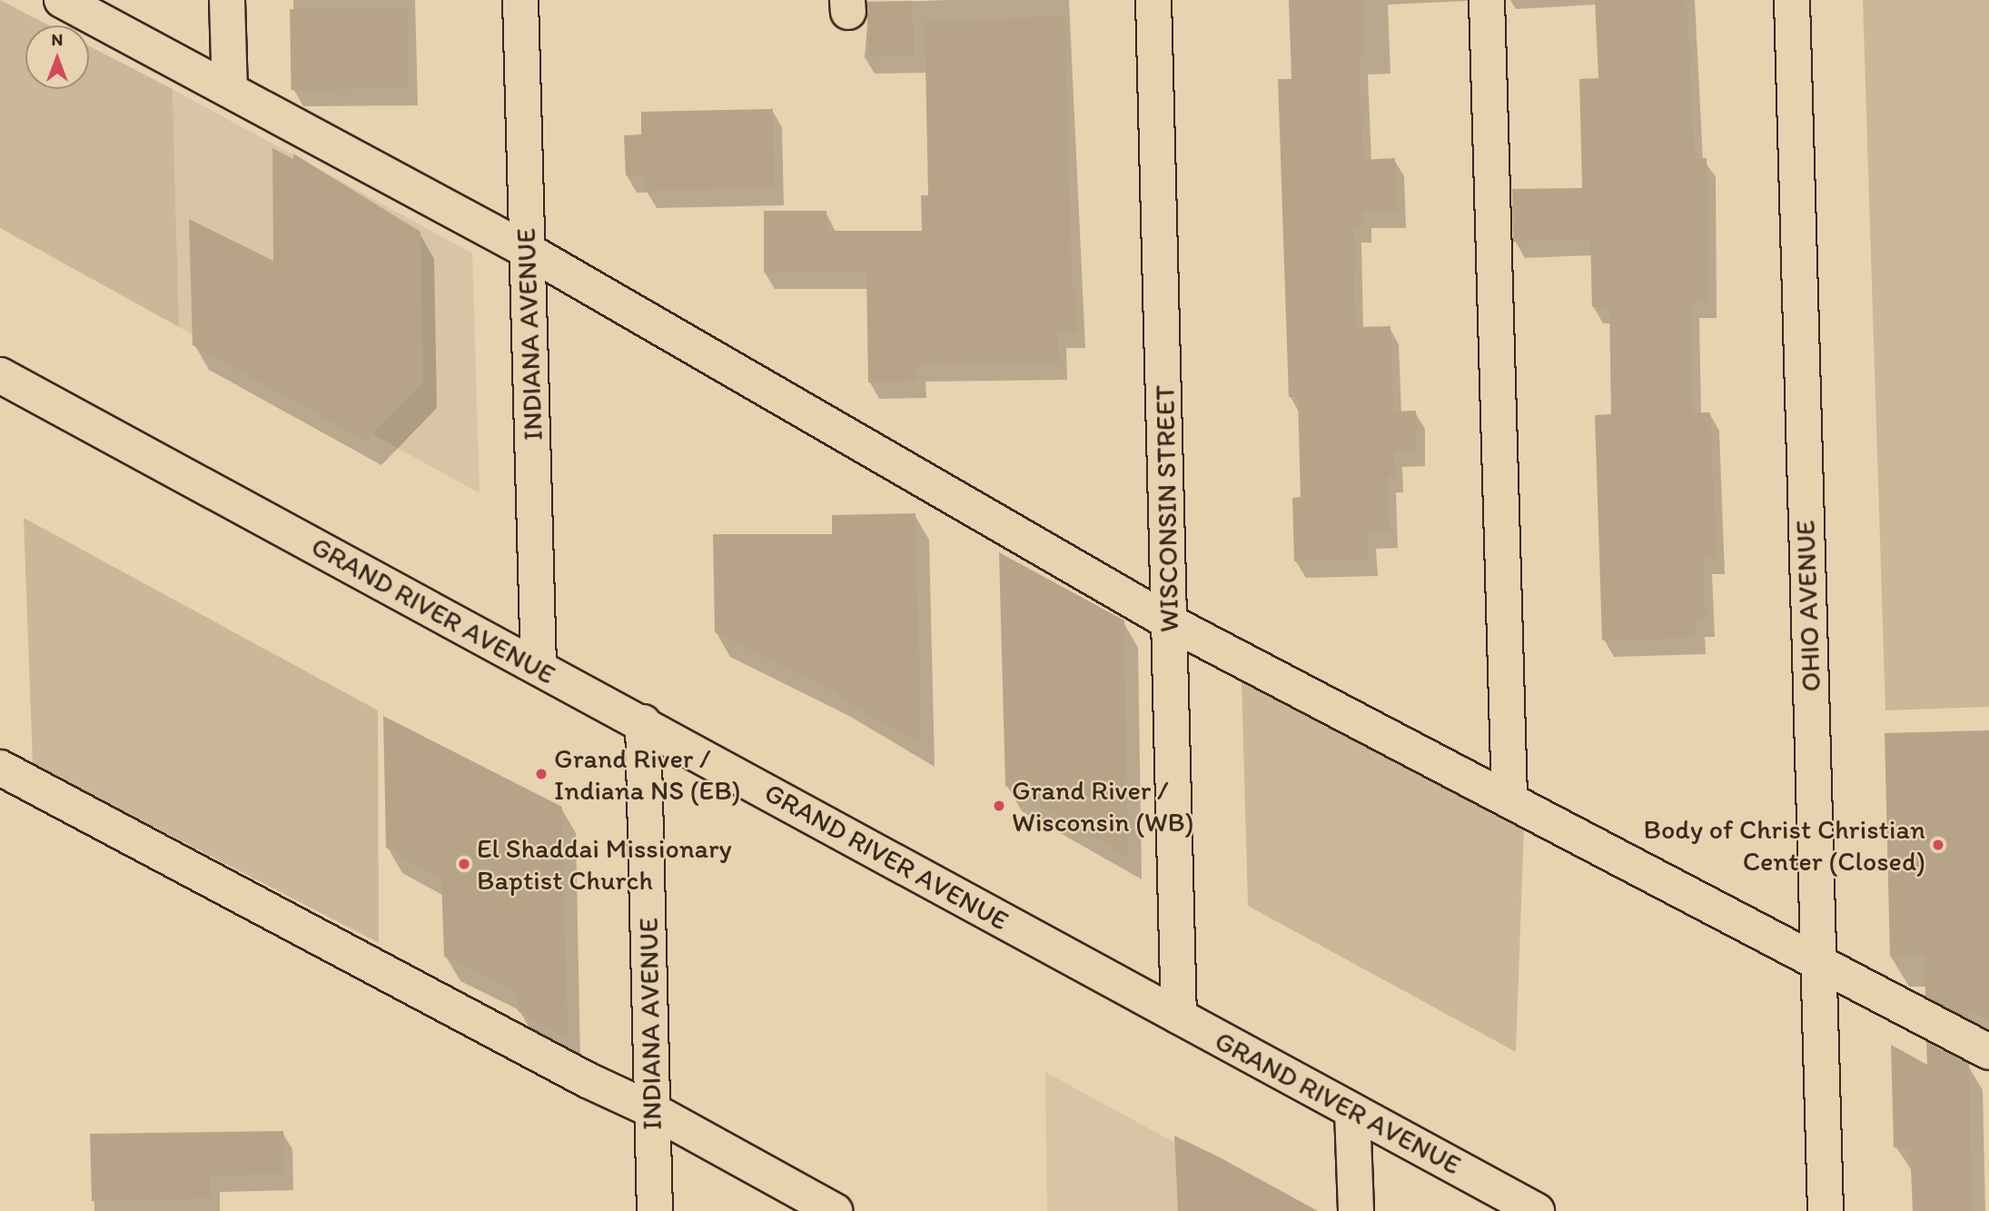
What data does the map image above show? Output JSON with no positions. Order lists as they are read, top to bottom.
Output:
{
  "streets": {
    "street": [
      "INDIANA AVENUE",
      "WISCONSIN STREET",
      "OHIO AVENUE",
      "GRAND RIVER AVENUE"
    ]
  },
  "crossings": [
    ["INDIANA AVENUE", "GRAND RIVER AVENUE"],
    ["WISCONSIN STREET", "GRAND RIVER AVENUE"]
  ],
  "places": [
    "Grand River / Indiana NS (EB)",
    "Grand River / Wisconsin (WB)",
    "Body of Christ Christian Center (Closed)",
    "El Shaddai Missionary Baptist Church"
  ],
  "north": "top"
}
